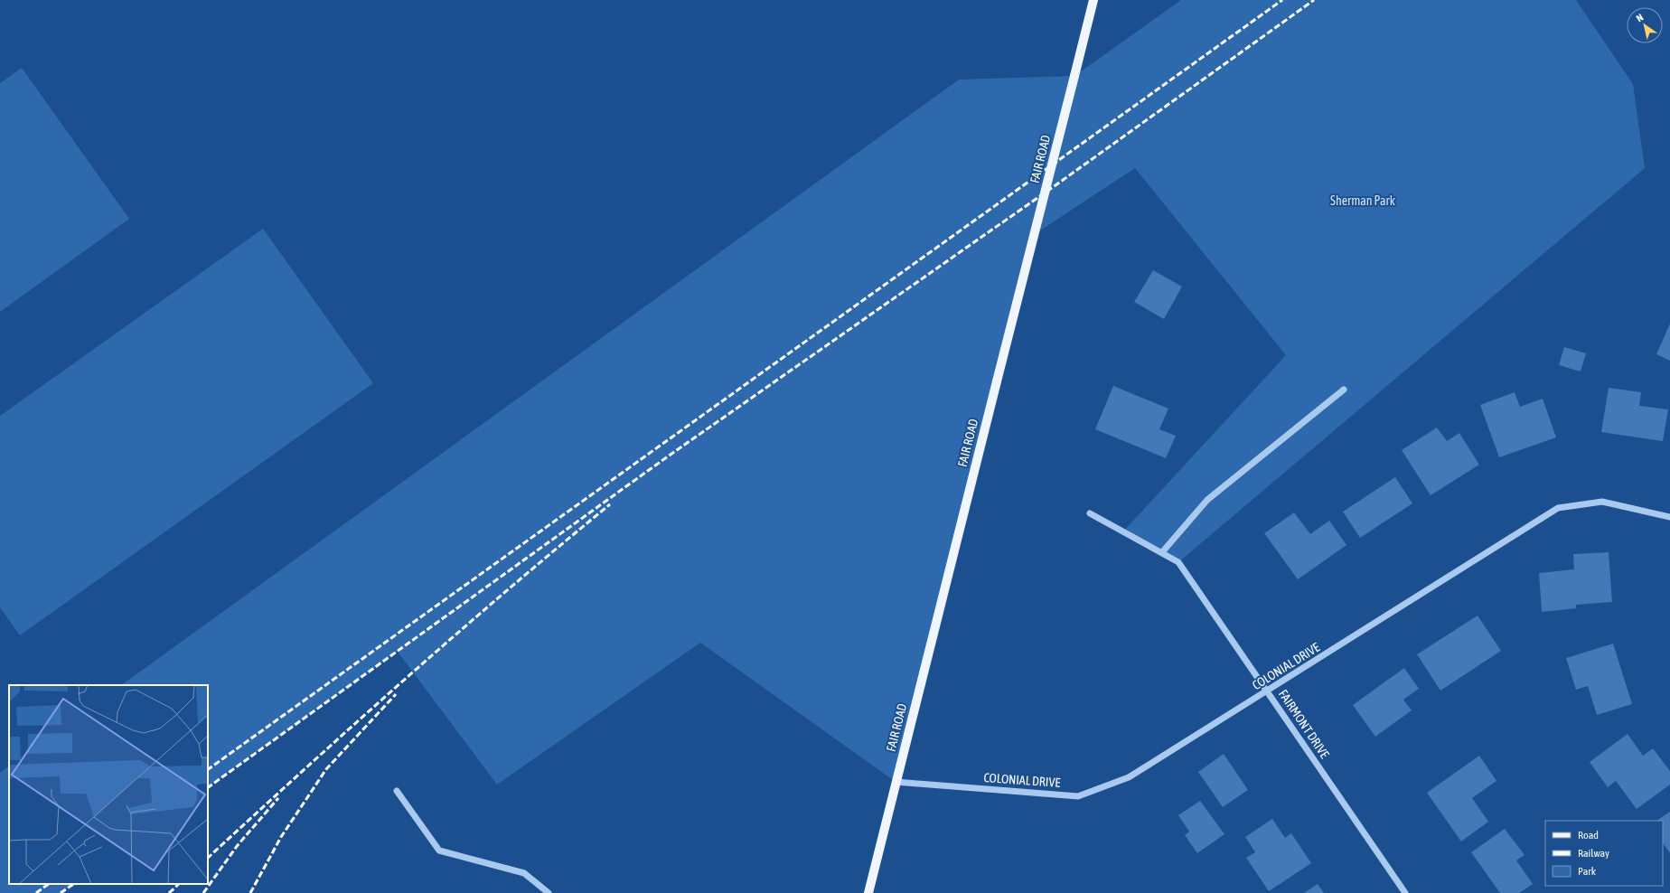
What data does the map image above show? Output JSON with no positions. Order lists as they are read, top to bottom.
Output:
{
  "streets": {
    "main road": ["FAIR ROAD"],
    "street": ["COLONIAL DRIVE", "FAIRMONT DRIVE"]
  },
  "crossings": [
    ["FAIR ROAD", "COLONIAL DRIVE"],
    ["COLONIAL DRIVE", "FAIRMONT DRIVE"]
  ],
  "parks": ["Sherman Park"],
  "legend": ["Road", "Railway", "Park"],
  "north": "top left"
}
